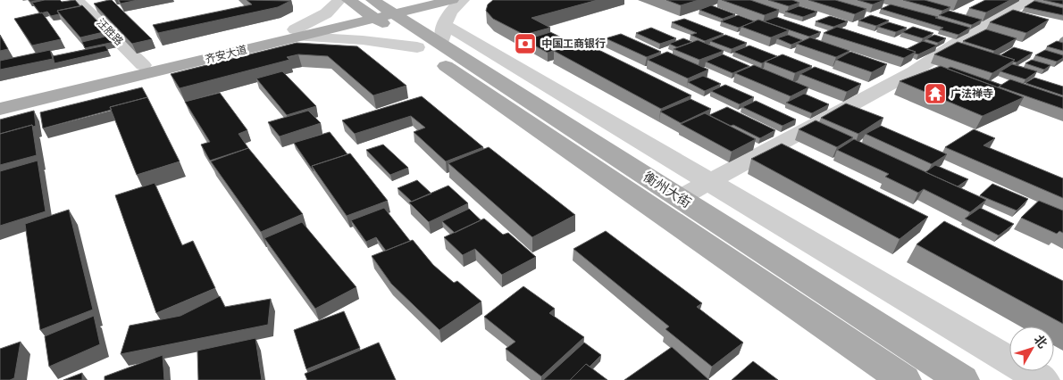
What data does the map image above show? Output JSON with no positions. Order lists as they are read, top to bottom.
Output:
{
  "streets": {
    "main road": ["齐安大道", "衡州大街"],
    "street": ["汪胜路"]
  },
  "crossings": [
    ["汪胜路", "齐安大道"],
    ["齐安大道", "衡州大街"]
  ],
  "places": {
    "bank": ["中国工商银行"],
    "temple": ["广法禅寺"]
  },
  "north": "top right"
}
